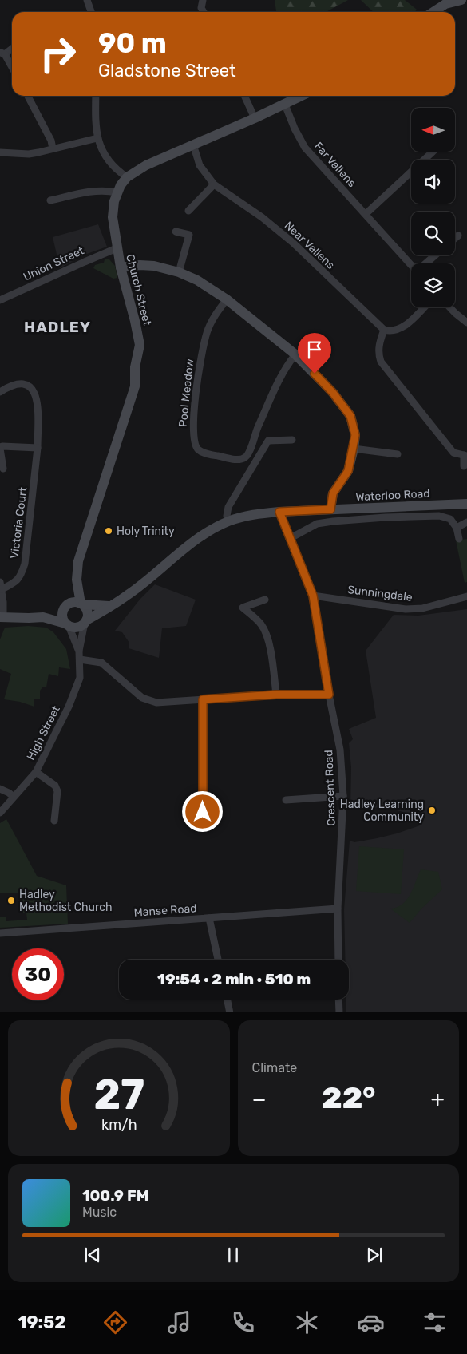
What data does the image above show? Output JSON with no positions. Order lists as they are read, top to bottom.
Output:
{
  "streets": {
    "street": [
      "Far Vallens",
      "Near Vallens",
      "Union Street",
      "Church Street",
      "Pool Meadow",
      "Waterloo Road",
      "Victoria Court",
      "Sunningdale",
      "High Street",
      "Crescent Road",
      "Manse Road"
    ]
  },
  "crossings": [
    ["Far Vallens", "Church Street"],
    ["Near Vallens", "Church Street"],
    ["Union Street", "Church Street"],
    ["Church Street", "Waterloo Road"],
    ["Church Street", "High Street"],
    ["Waterloo Road", "High Street"],
    ["Waterloo Road", "Crescent Road"],
    ["Sunningdale", "Crescent Road"],
    ["Crescent Road", "Manse Road"]
  ],
  "districts": ["HADLEY"],
  "places": ["Holy Trinity", "Hadley Learning Community", "Hadley Methodist Church"],
  "north": "left",
  "page": {
    "turn": ["90 m", "Gladstone Street"],
    "limit": "30",
    "trip": "19:54 · 2 min · 510 m",
    "tile": "Climate",
    "heat": ["−", "22°", "+"],
    "song": ["100.9 FM", "Music"],
    "tabs": "19:52",
    "gauge": ["27", "km/h"]
  }
}
